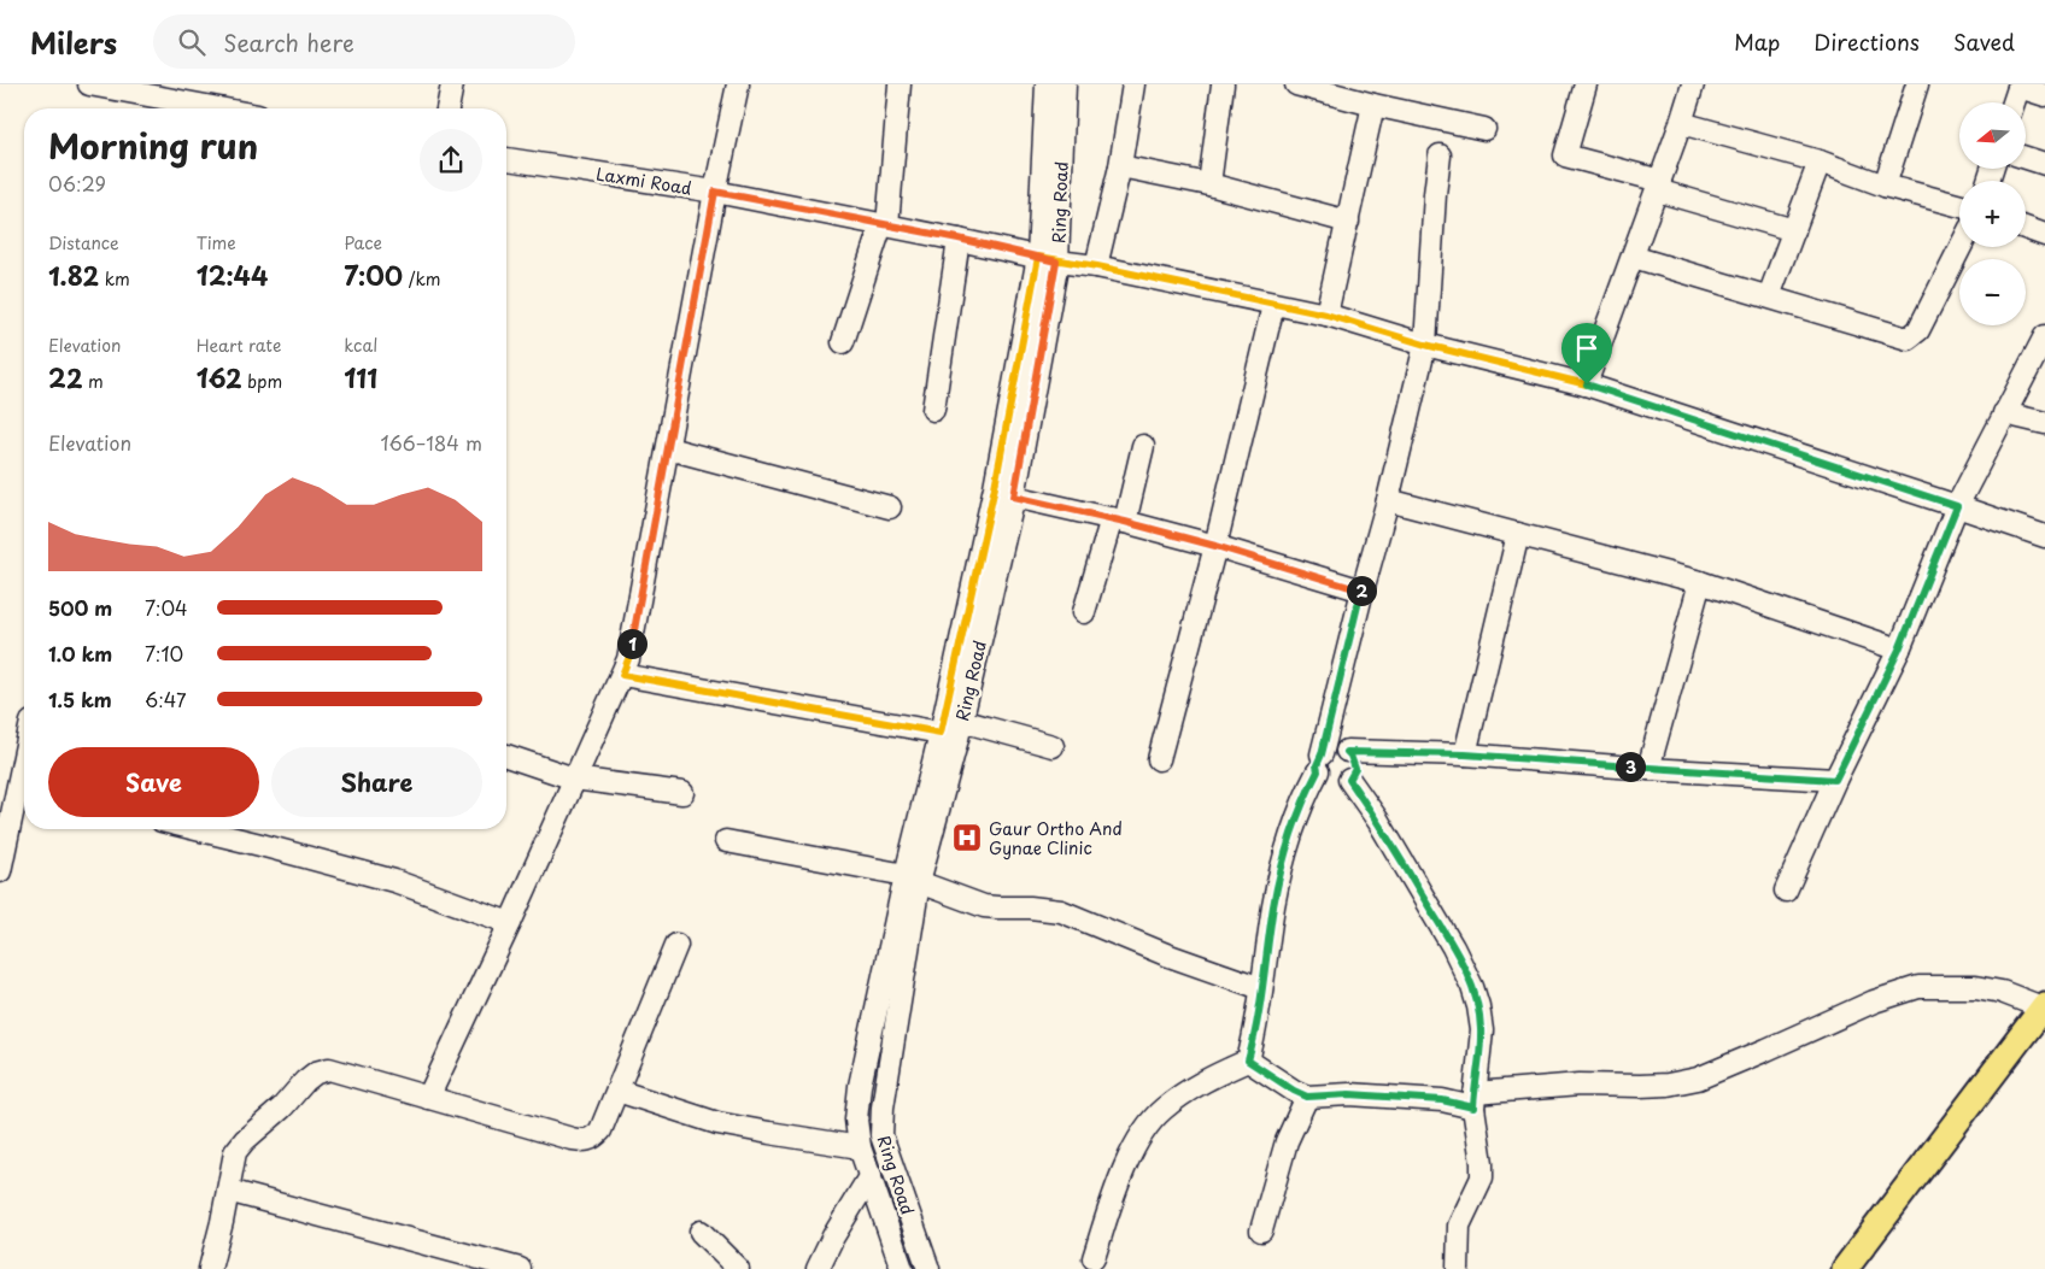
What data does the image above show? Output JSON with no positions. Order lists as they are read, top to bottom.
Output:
{
  "streets": {
    "street": ["Laxmi Road", "Ring Road"]
  },
  "crossings": [
    ["Laxmi Road", "Ring Road"]
  ],
  "places": {
    "hospital": ["Gaur Ortho And Gynae Clinic"]
  },
  "north": "left",
  "page": {
    "header": "Milers",
    "search": "Search here",
    "nav": ["Map", "Directions", "Saved"],
    "map_buttons": ["+", "−"],
    "heading": ["Morning run", "06:29"],
    "stats": [
      ["Distance", "1.82 km"],
      ["Time", "12:44"],
      ["Pace", "7:00 /km"],
      ["Elevation", "22 m"],
      ["Heart rate", "162 bpm"],
      ["kcal", "111"]
    ],
    "chart": ["Elevation", "166–184 m"],
    "pins": ["2", "1", "3"],
    "list": [
      {
        "name": "500 m",
        "note": "7:04"
      },
      {
        "name": "1.0 km",
        "note": "7:10"
      },
      {
        "name": "1.5 km",
        "note": "6:47"
      }
    ],
    "buttons": ["Save", "Share"]
  }
}
